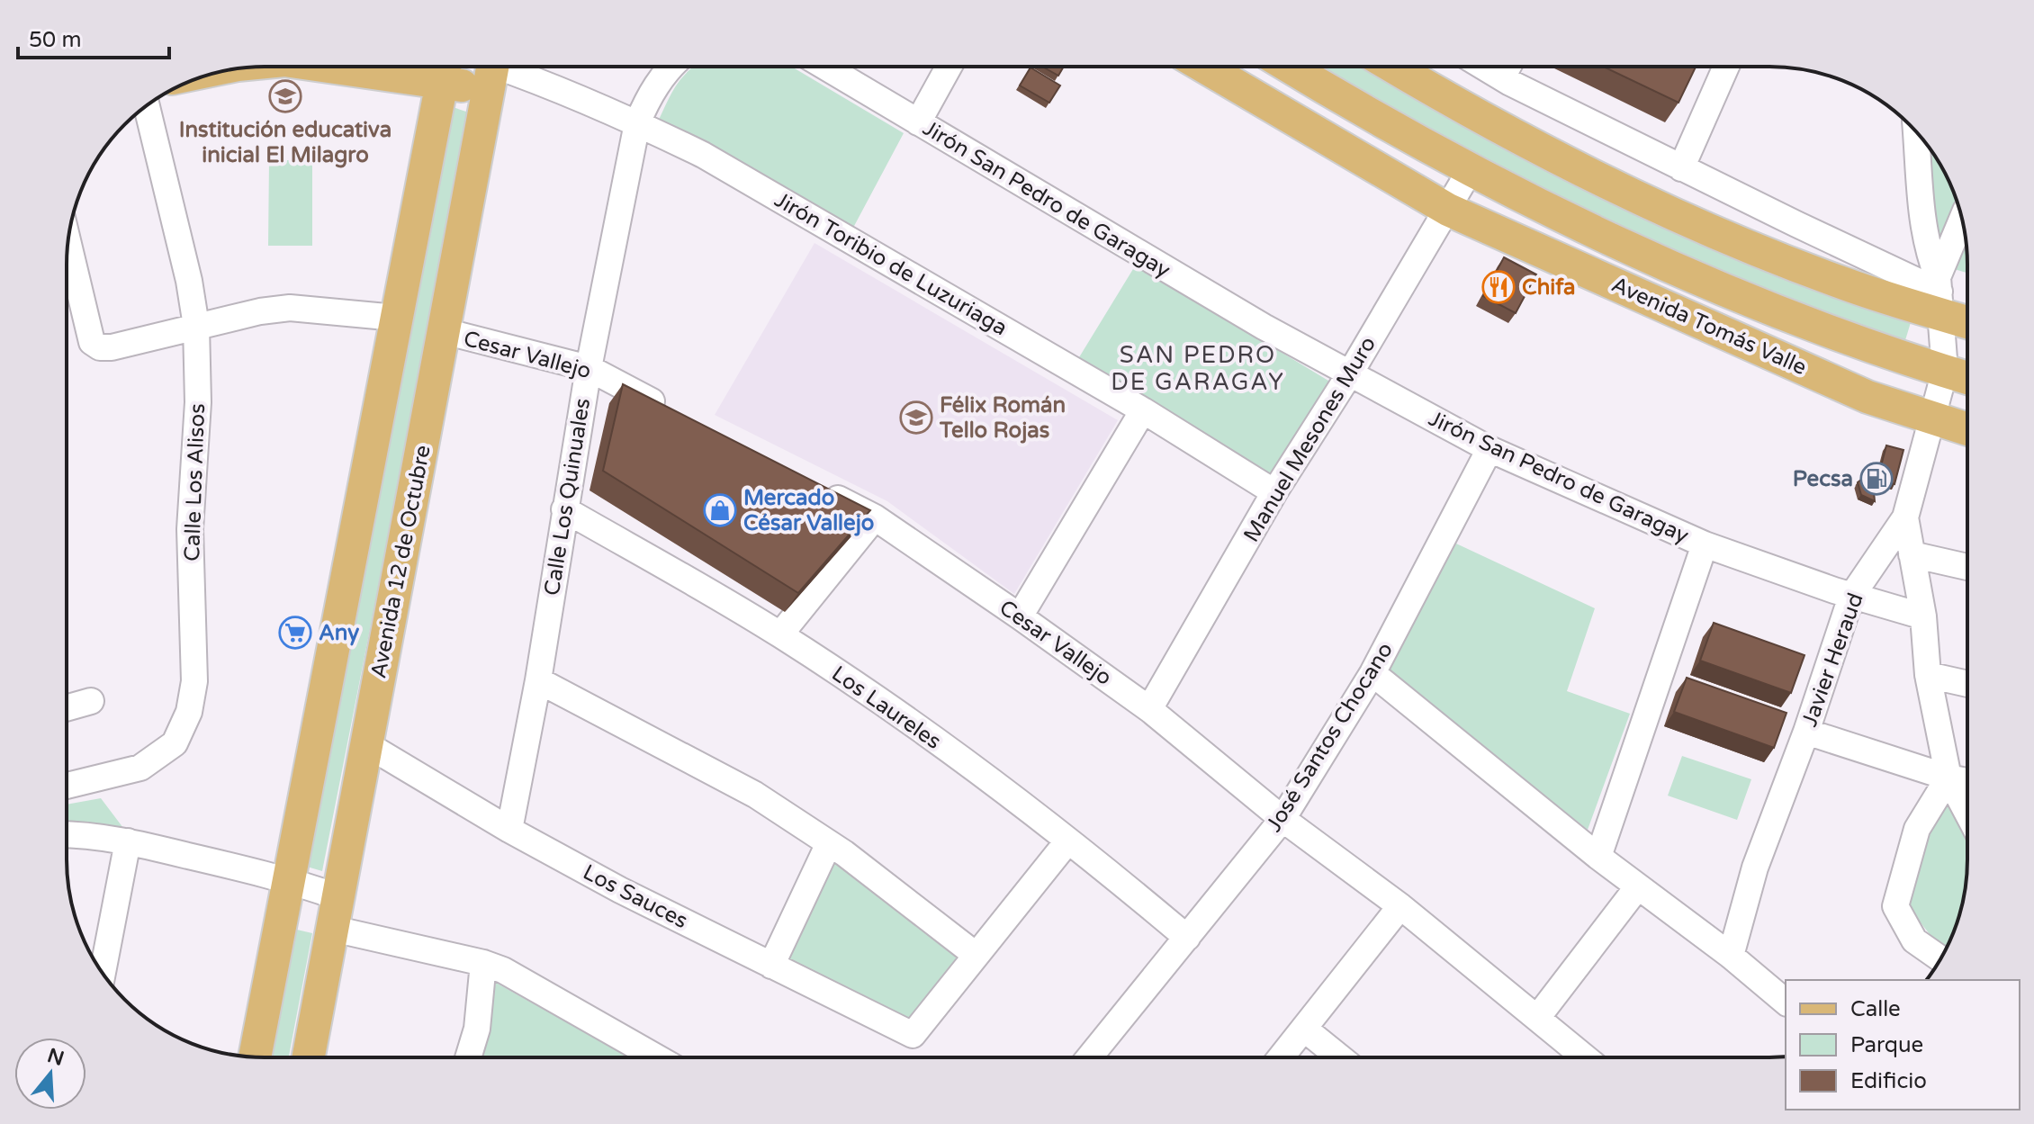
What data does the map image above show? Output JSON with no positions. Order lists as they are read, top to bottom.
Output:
{
  "streets": {
    "main road": ["Avenida Tomás Valle", "Avenida 12 de Octubre"],
    "street": [
      "Jirón San Pedro de Garagay",
      "Jirón Toribio de Luzuriaga",
      "Cesar Vallejo",
      "Manuel Mesones Muro",
      "Calle Los Alisos",
      "Calle Los Quinuales",
      "Javier Heraud",
      "Los Laureles",
      "José Santos Chocano",
      "Los Sauces"
    ]
  },
  "crossings": [
    ["Jirón San Pedro de Garagay", "Manuel Mesones Muro"],
    ["Jirón San Pedro de Garagay", "Javier Heraud"],
    ["Jirón San Pedro de Garagay", "José Santos Chocano"],
    ["Jirón Toribio de Luzuriaga", "Manuel Mesones Muro"],
    ["Jirón Toribio de Luzuriaga", "Calle Los Quinuales"],
    ["Jirón Toribio de Luzuriaga", "Avenida 12 de Octubre"],
    ["Avenida Tomás Valle", "Manuel Mesones Muro"],
    ["Avenida Tomás Valle", "Javier Heraud"],
    ["Cesar Vallejo", "Manuel Mesones Muro"],
    ["Cesar Vallejo", "Calle Los Quinuales"],
    ["Cesar Vallejo", "Avenida 12 de Octubre"],
    ["Cesar Vallejo", "José Santos Chocano"],
    ["Calle Los Quinuales", "Los Laureles"],
    ["Calle Los Quinuales", "Los Sauces"],
    ["Avenida 12 de Octubre", "Los Sauces"],
    ["Los Laureles", "José Santos Chocano"]
  ],
  "districts": ["SAN PEDRO DE GARAGAY"],
  "places": {
    "school or university": ["Institución educativa inicial El Milagro", "Félix Román Tello Rojas"],
    "restaurant": ["Chifa"],
    "fuel station": ["Pecsa"],
    "shop": ["Mercado César Vallejo"],
    "supermarket": ["Any"]
  },
  "legend": ["Calle", "Parque", "Edificio"],
  "scale_bar": "50 m",
  "north": "top"
}
